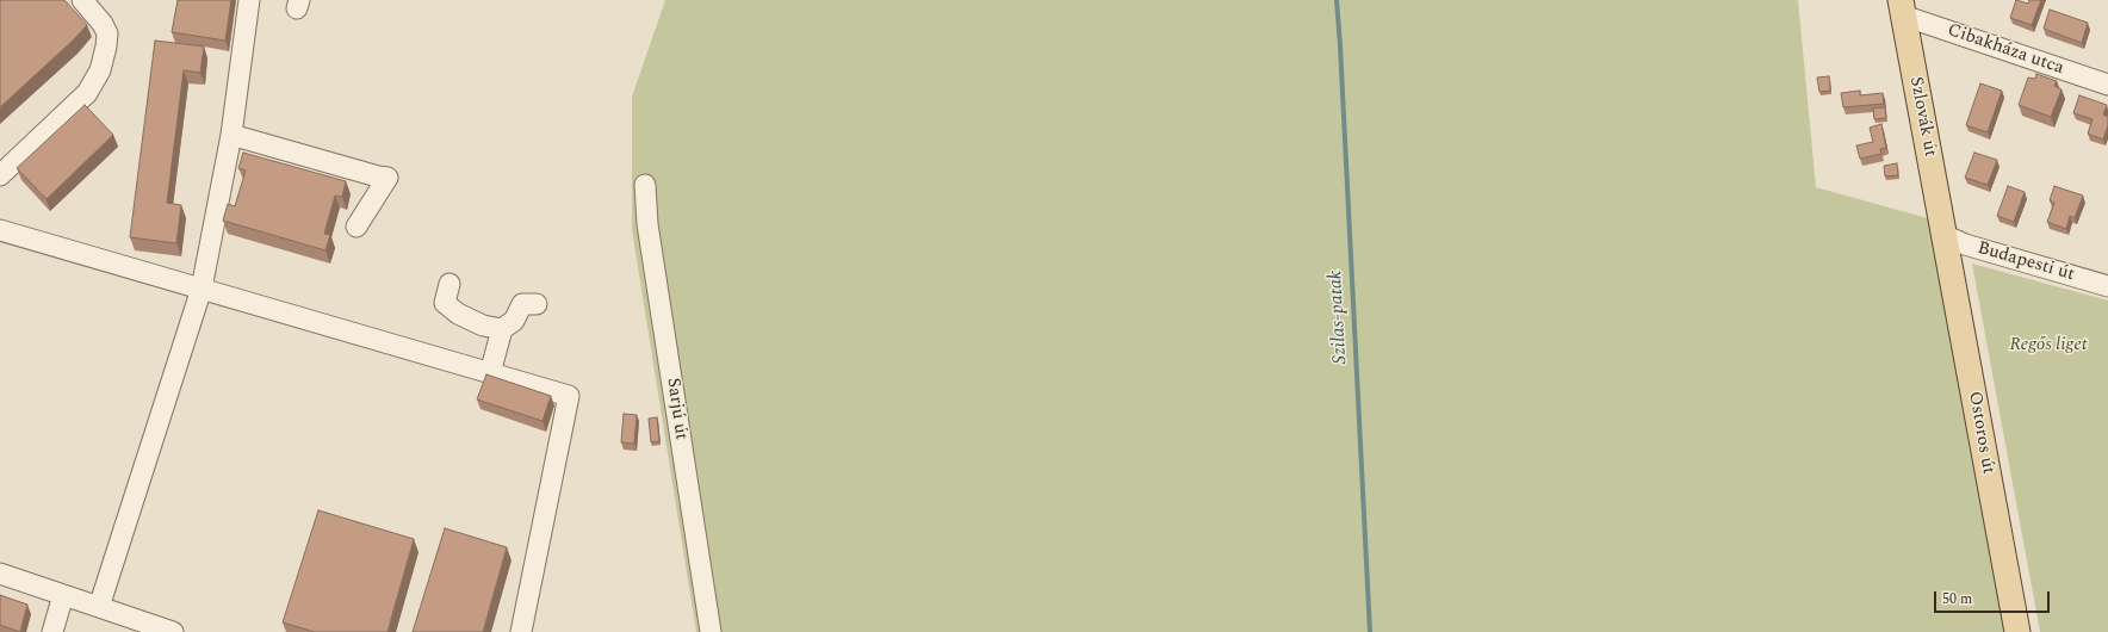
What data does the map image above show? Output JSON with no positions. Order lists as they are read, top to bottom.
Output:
{
  "streets": {
    "main road": ["Szlovák út", "Ostoros út"],
    "street": ["Cibakháza utca", "Budapesti út", "Sarjú út"]
  },
  "crossings": [
    ["Cibakháza utca", "Szlovák út"],
    ["Szlovák út", "Budapesti út"],
    ["Szlovák út", "Ostoros út"],
    ["Budapesti út", "Ostoros út"]
  ],
  "water": ["Szilas-patak"],
  "parks": ["Regős liget"],
  "scale_bar": "50 m"
}
